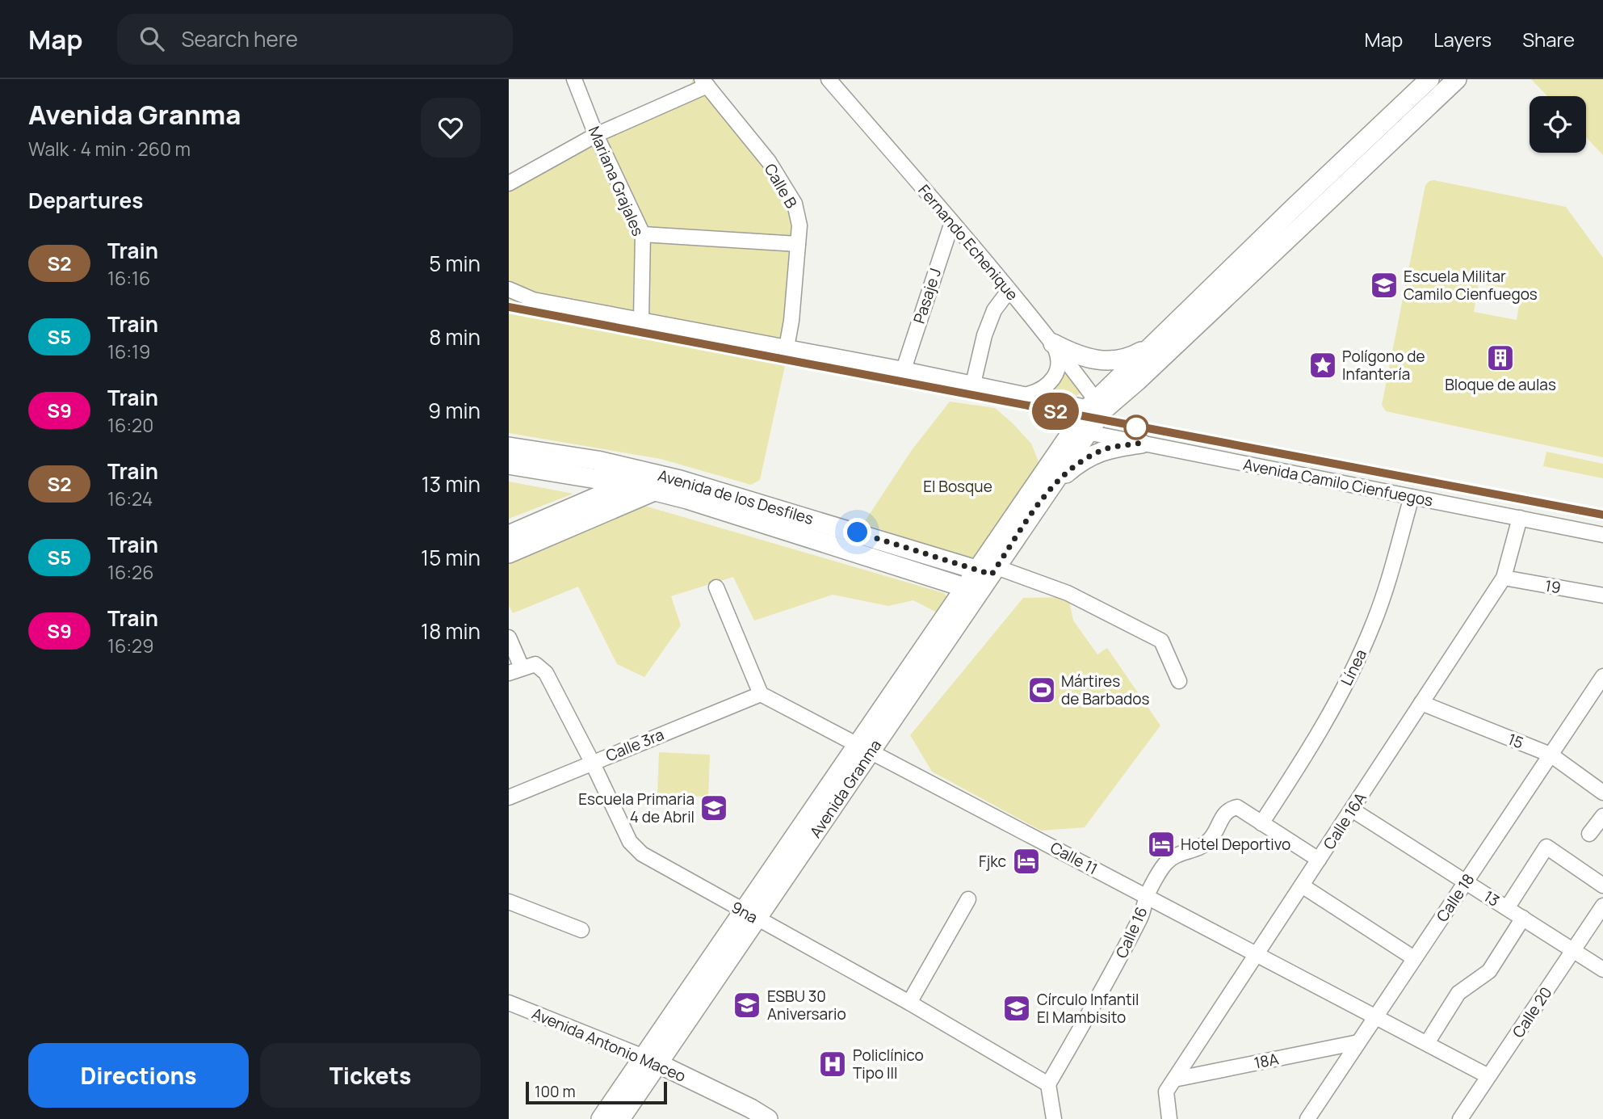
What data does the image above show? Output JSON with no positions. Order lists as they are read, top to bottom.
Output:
{
  "streets": {
    "main road": ["Avenida de los Desfiles", "Avenida Granma", "Avenida Antonio Maceo"],
    "street": [
      "Mariana Grajales",
      "Calle B",
      "Fernando Echenique",
      "Pasaje J",
      "Avenida Camilo Cienfuegos",
      "19",
      "Línea",
      "15",
      "Calle 3ra",
      "Calle 16A",
      "Calle 11",
      "Calle 18",
      "13",
      "9na",
      "Calle 16",
      "Calle 20",
      "18A"
    ]
  },
  "crossings": [
    ["Fernando Echenique", "Pasaje J"],
    ["Fernando Echenique", "Avenida Granma"],
    ["Avenida Camilo Cienfuegos", "Línea"],
    ["Avenida Camilo Cienfuegos", "Avenida Granma"],
    ["Avenida Camilo Cienfuegos", "Calle 16A"],
    ["Avenida de los Desfiles", "Avenida Granma"],
    ["19", "Calle 16A"],
    ["Línea", "Calle 16"],
    ["15", "Calle 16A"],
    ["15", "Calle 18"],
    ["Calle 3ra", "Calle 11"],
    ["Calle 3ra", "9na"],
    ["Avenida Granma", "Calle 11"],
    ["Avenida Granma", "9na"],
    ["Avenida Granma", "Avenida Antonio Maceo"],
    ["Calle 16A", "Calle 11"],
    ["Calle 16A", "13"],
    ["Calle 16A", "18A"],
    ["Calle 11", "Calle 18"],
    ["Calle 11", "Calle 16"],
    ["Calle 11", "Calle 20"],
    ["Calle 18", "13"],
    ["Calle 18", "18A"],
    ["13", "Calle 20"],
    ["9na", "Calle 16"]
  ],
  "parks": ["El Bosque"],
  "places": {
    "school or university": [
      "Escuela Militar Camilo Cienfuegos",
      "Escuela Primaria 4 de Abril",
      "ESBU 30 Aniversario",
      "Círculo Infantil El Mambisito"
    ],
    "building": ["Bloque de aulas"],
    "place": ["Polígono de Infantería"],
    "sports": ["Mártires de Barbados"],
    "hotel": ["Hotel Deportivo", "Fjkc"],
    "hospital": ["Policlínico Tipo III"]
  },
  "scale_bar": "100 m",
  "page": {
    "header": "Map",
    "search": "Search here",
    "nav": ["Map", "Layers", "Share"],
    "heading": [
      ["Avenida Granma", "Walk · 4 min · 260 m"],
      "Departures"
    ],
    "on_map": "S2",
    "list": [
      {
        "mark": "S2",
        "name": "Train",
        "note": "16:16",
        "value": "5 min"
      },
      {
        "mark": "S5",
        "name": "Train",
        "note": "16:19",
        "value": "8 min"
      },
      {
        "mark": "S9",
        "name": "Train",
        "note": "16:20",
        "value": "9 min"
      },
      {
        "mark": "S2",
        "name": "Train",
        "note": "16:24",
        "value": "13 min"
      },
      {
        "mark": "S5",
        "name": "Train",
        "note": "16:26",
        "value": "15 min"
      },
      {
        "mark": "S9",
        "name": "Train",
        "note": "16:29",
        "value": "18 min"
      }
    ],
    "buttons": ["Directions", "Tickets"],
    "scale": "100 m"
  }
}
